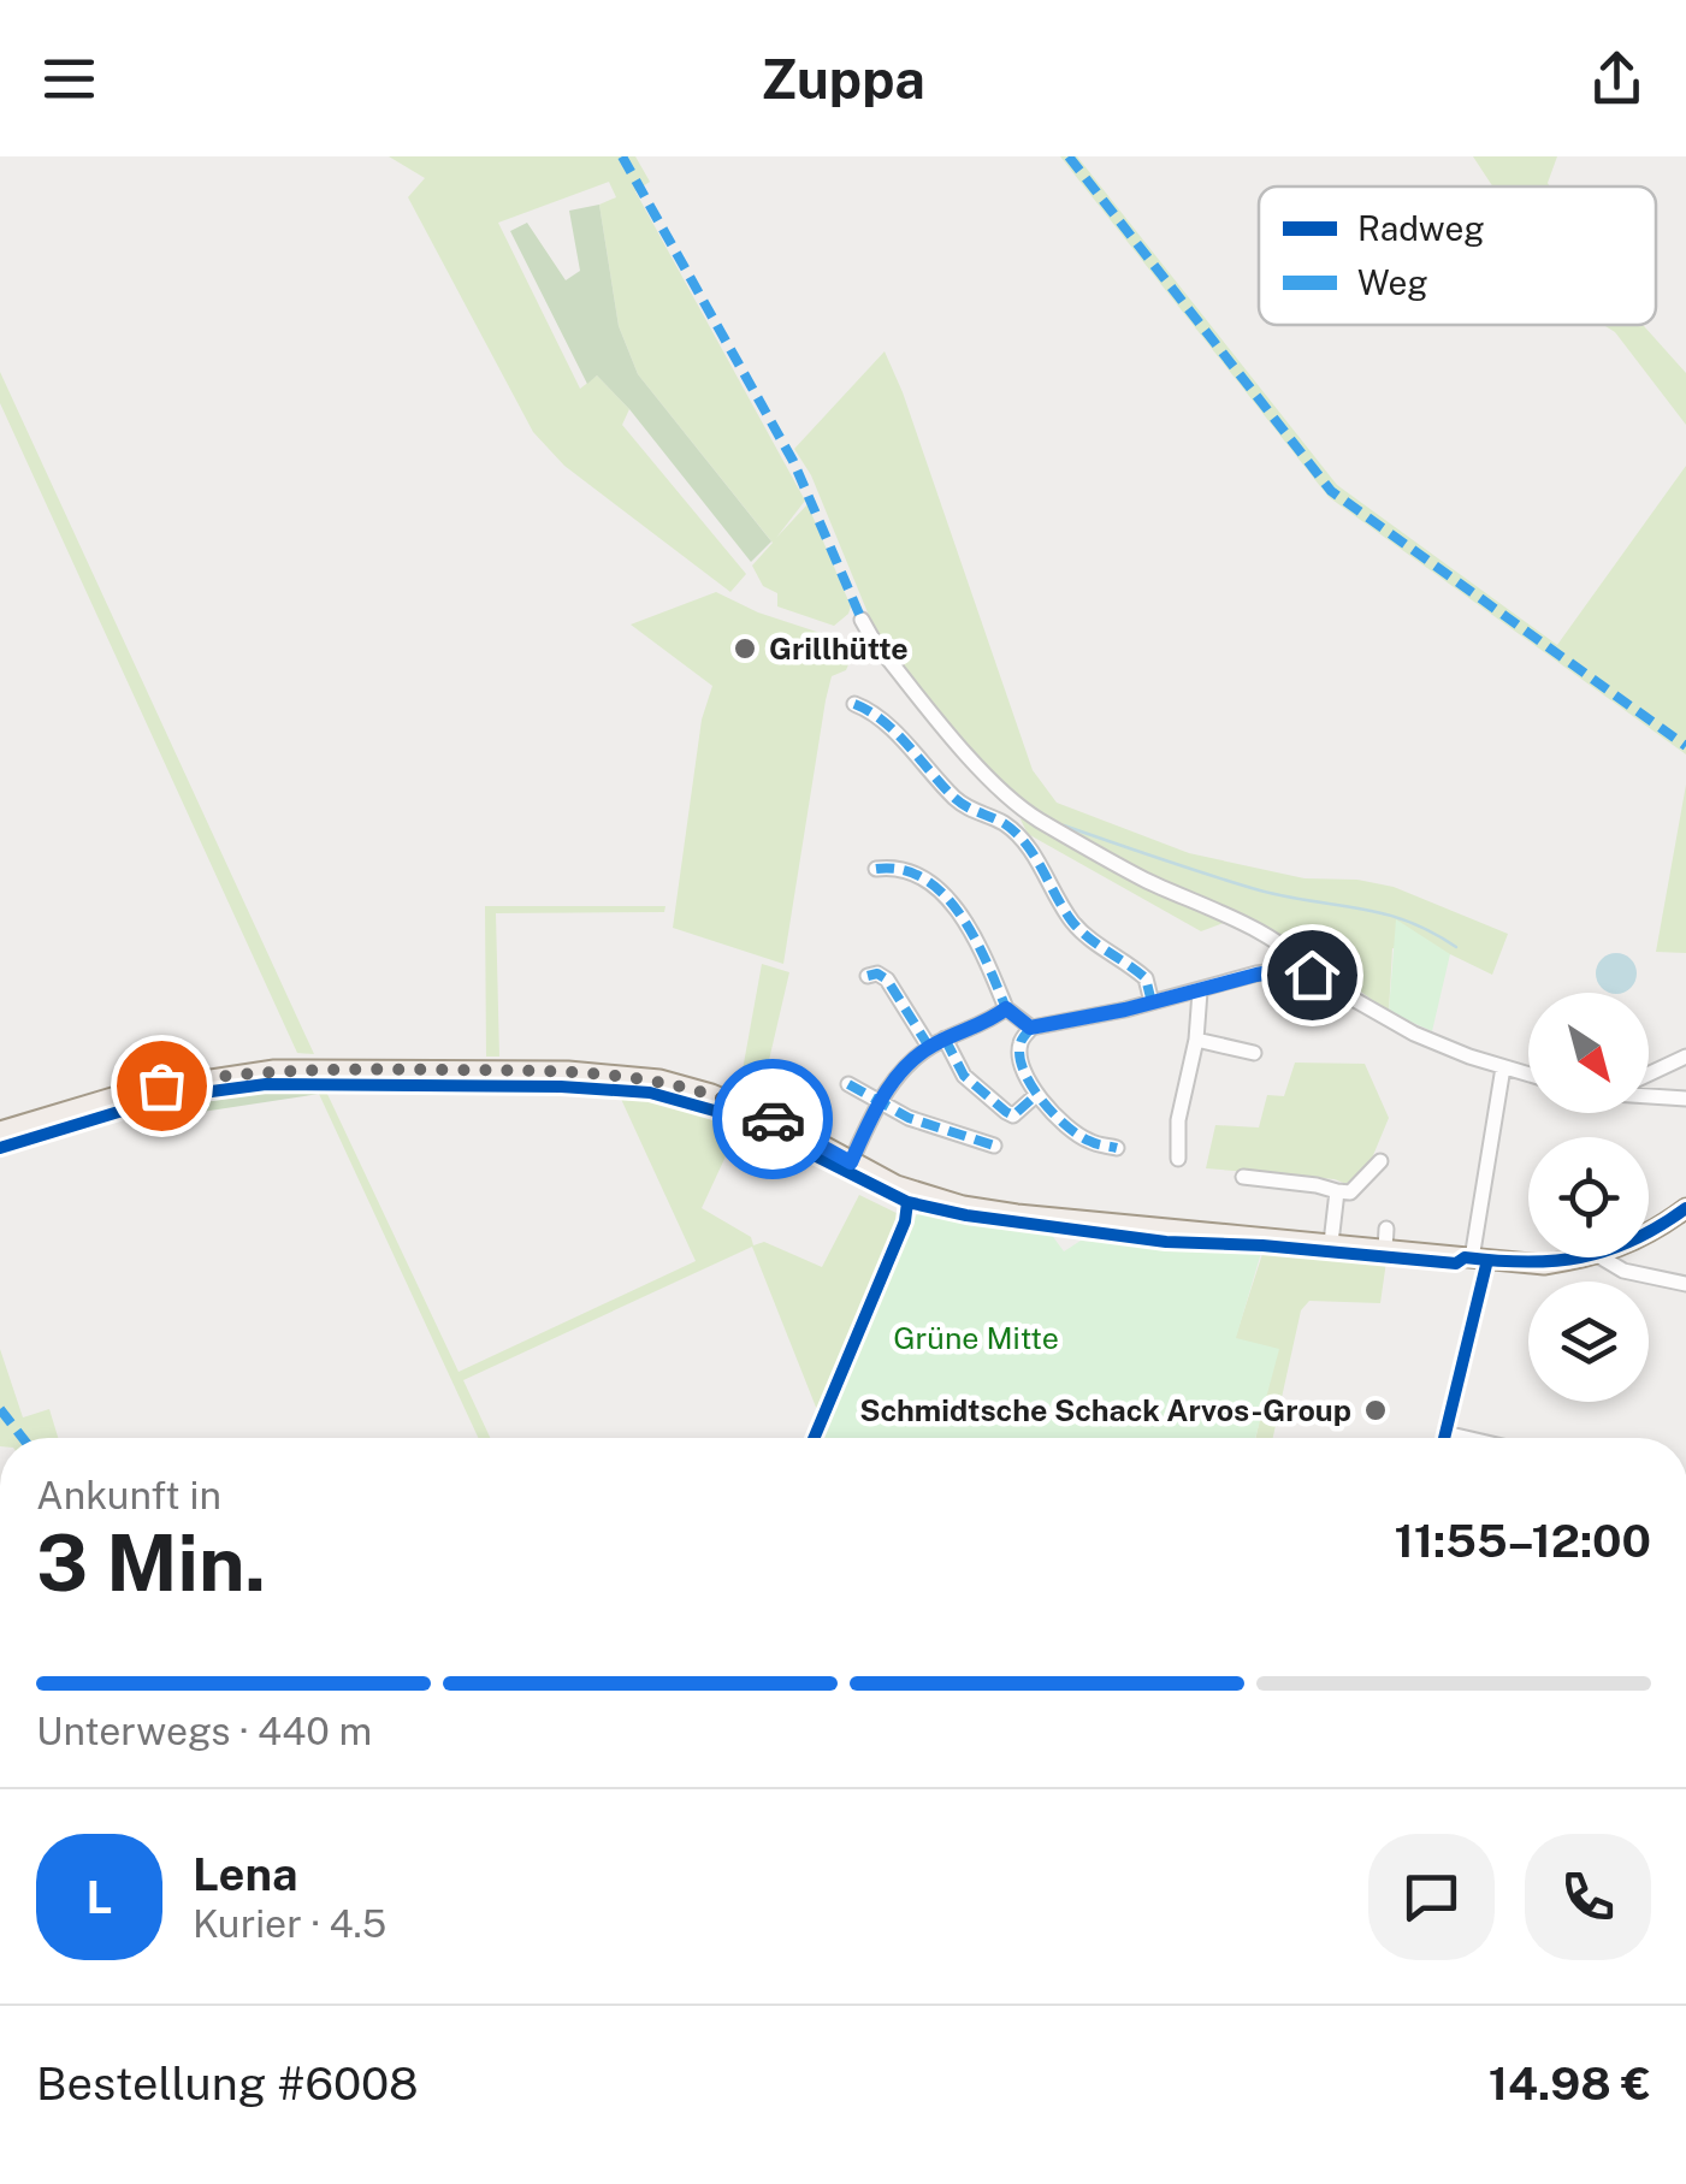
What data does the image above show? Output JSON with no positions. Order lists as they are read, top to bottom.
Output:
{
  "parks": ["Grüne Mitte"],
  "places": ["Grillhütte", "Schmidtsche Schack Arvos-Group"],
  "legend": ["Radweg", "Weg"],
  "north": "bottom right",
  "page": {
    "header": "Zuppa",
    "heading": ["3 Min.", "Ankunft in", "11:55–12:00"],
    "panel": [
      "Lena",
      "Kurier · 4.5",
      "Bestellung #6008",
      "14.98 €"
    ],
    "bar": "Unterwegs · 440 m",
    "round": "L"
  }
}
